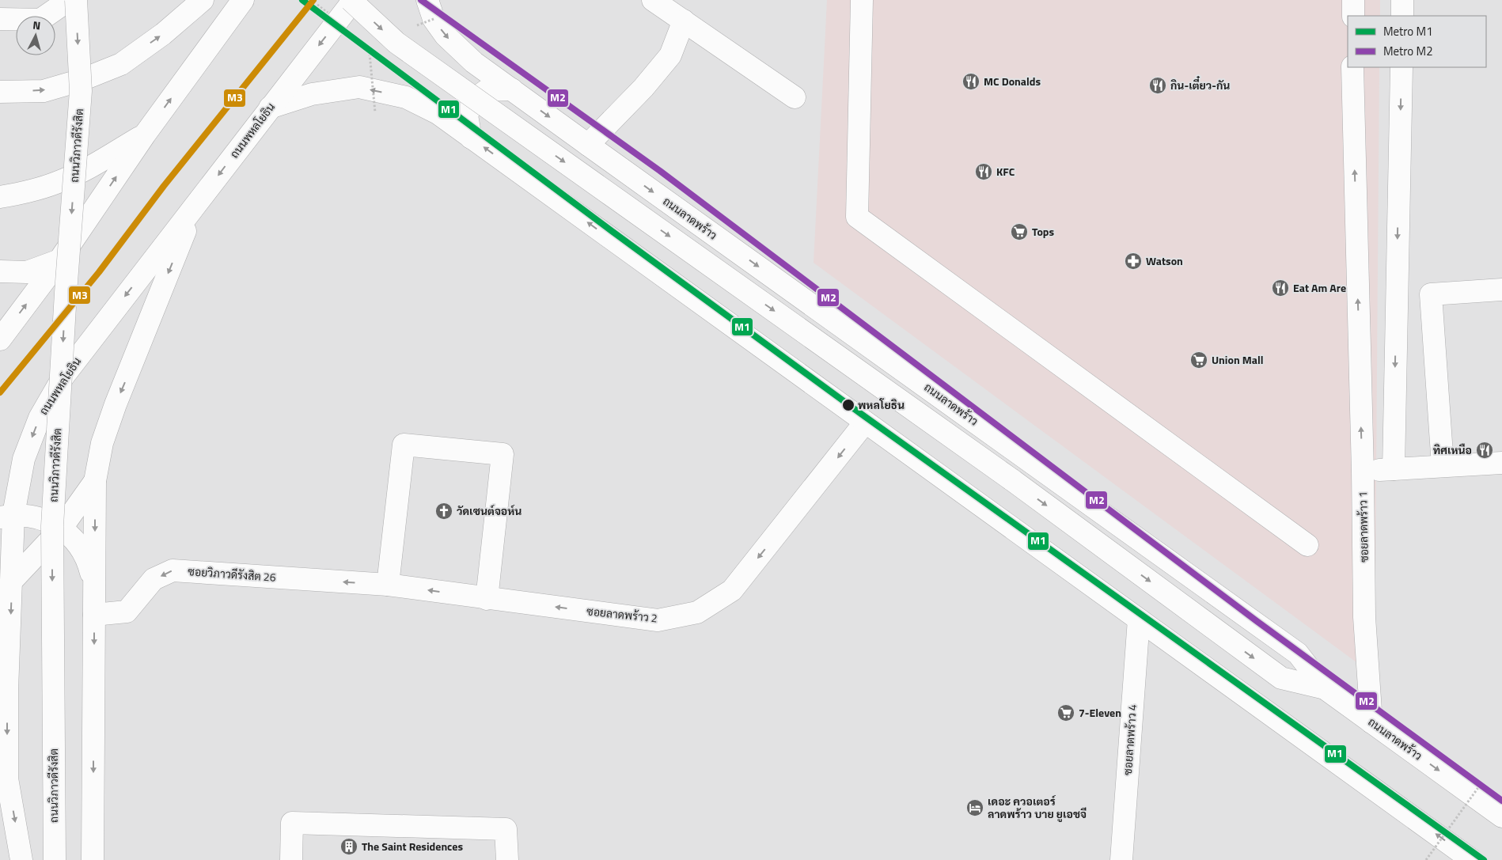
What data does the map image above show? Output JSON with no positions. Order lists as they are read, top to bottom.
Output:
{
  "streets": {
    "main road": [
      "ถนนพหลโยธิน",
      "ถนนวิภาวดีรังสิต",
      "ถนนลาดพร้าว",
      "ซอยลาดพร้าว 1",
      "ซอยวิภาวดีรังสิต 26",
      "ซอยลาดพร้าว 2",
      "ซอยลาดพร้าว 4"
    ]
  },
  "crossings": [
    ["ถนนลาดพร้าว", "ซอยลาดพร้าว 1"],
    ["ซอยวิภาวดีรังสิต 26", "ซอยลาดพร้าว 2"]
  ],
  "one_way": ["ซอยวิภาวดีรังสิต 26", "ซอยลาดพร้าว 2"],
  "places": {
    "restaurant": [
      "MC Donalds",
      "กิน-เตี๋ยว-กัน",
      "KFC",
      "Eat Am Are",
      "ทิศเหนือ"
    ],
    "supermarket": ["Tops", "Union Mall", "7-Eleven"],
    "pharmacy": ["Watson"],
    "other": ["พหลโยธิน"],
    "church": ["วัดเซนต์จอห์น"],
    "hotel": ["เดอะ ควอเตอร์ ลาดพร้าว บาย ยูเอชจี"],
    "building": ["The Saint Residences"]
  },
  "lines": ["metro line M1", "metro line M2", "transit line M3"],
  "legend": ["Metro M1", "Metro M2"],
  "north": "top"
}
